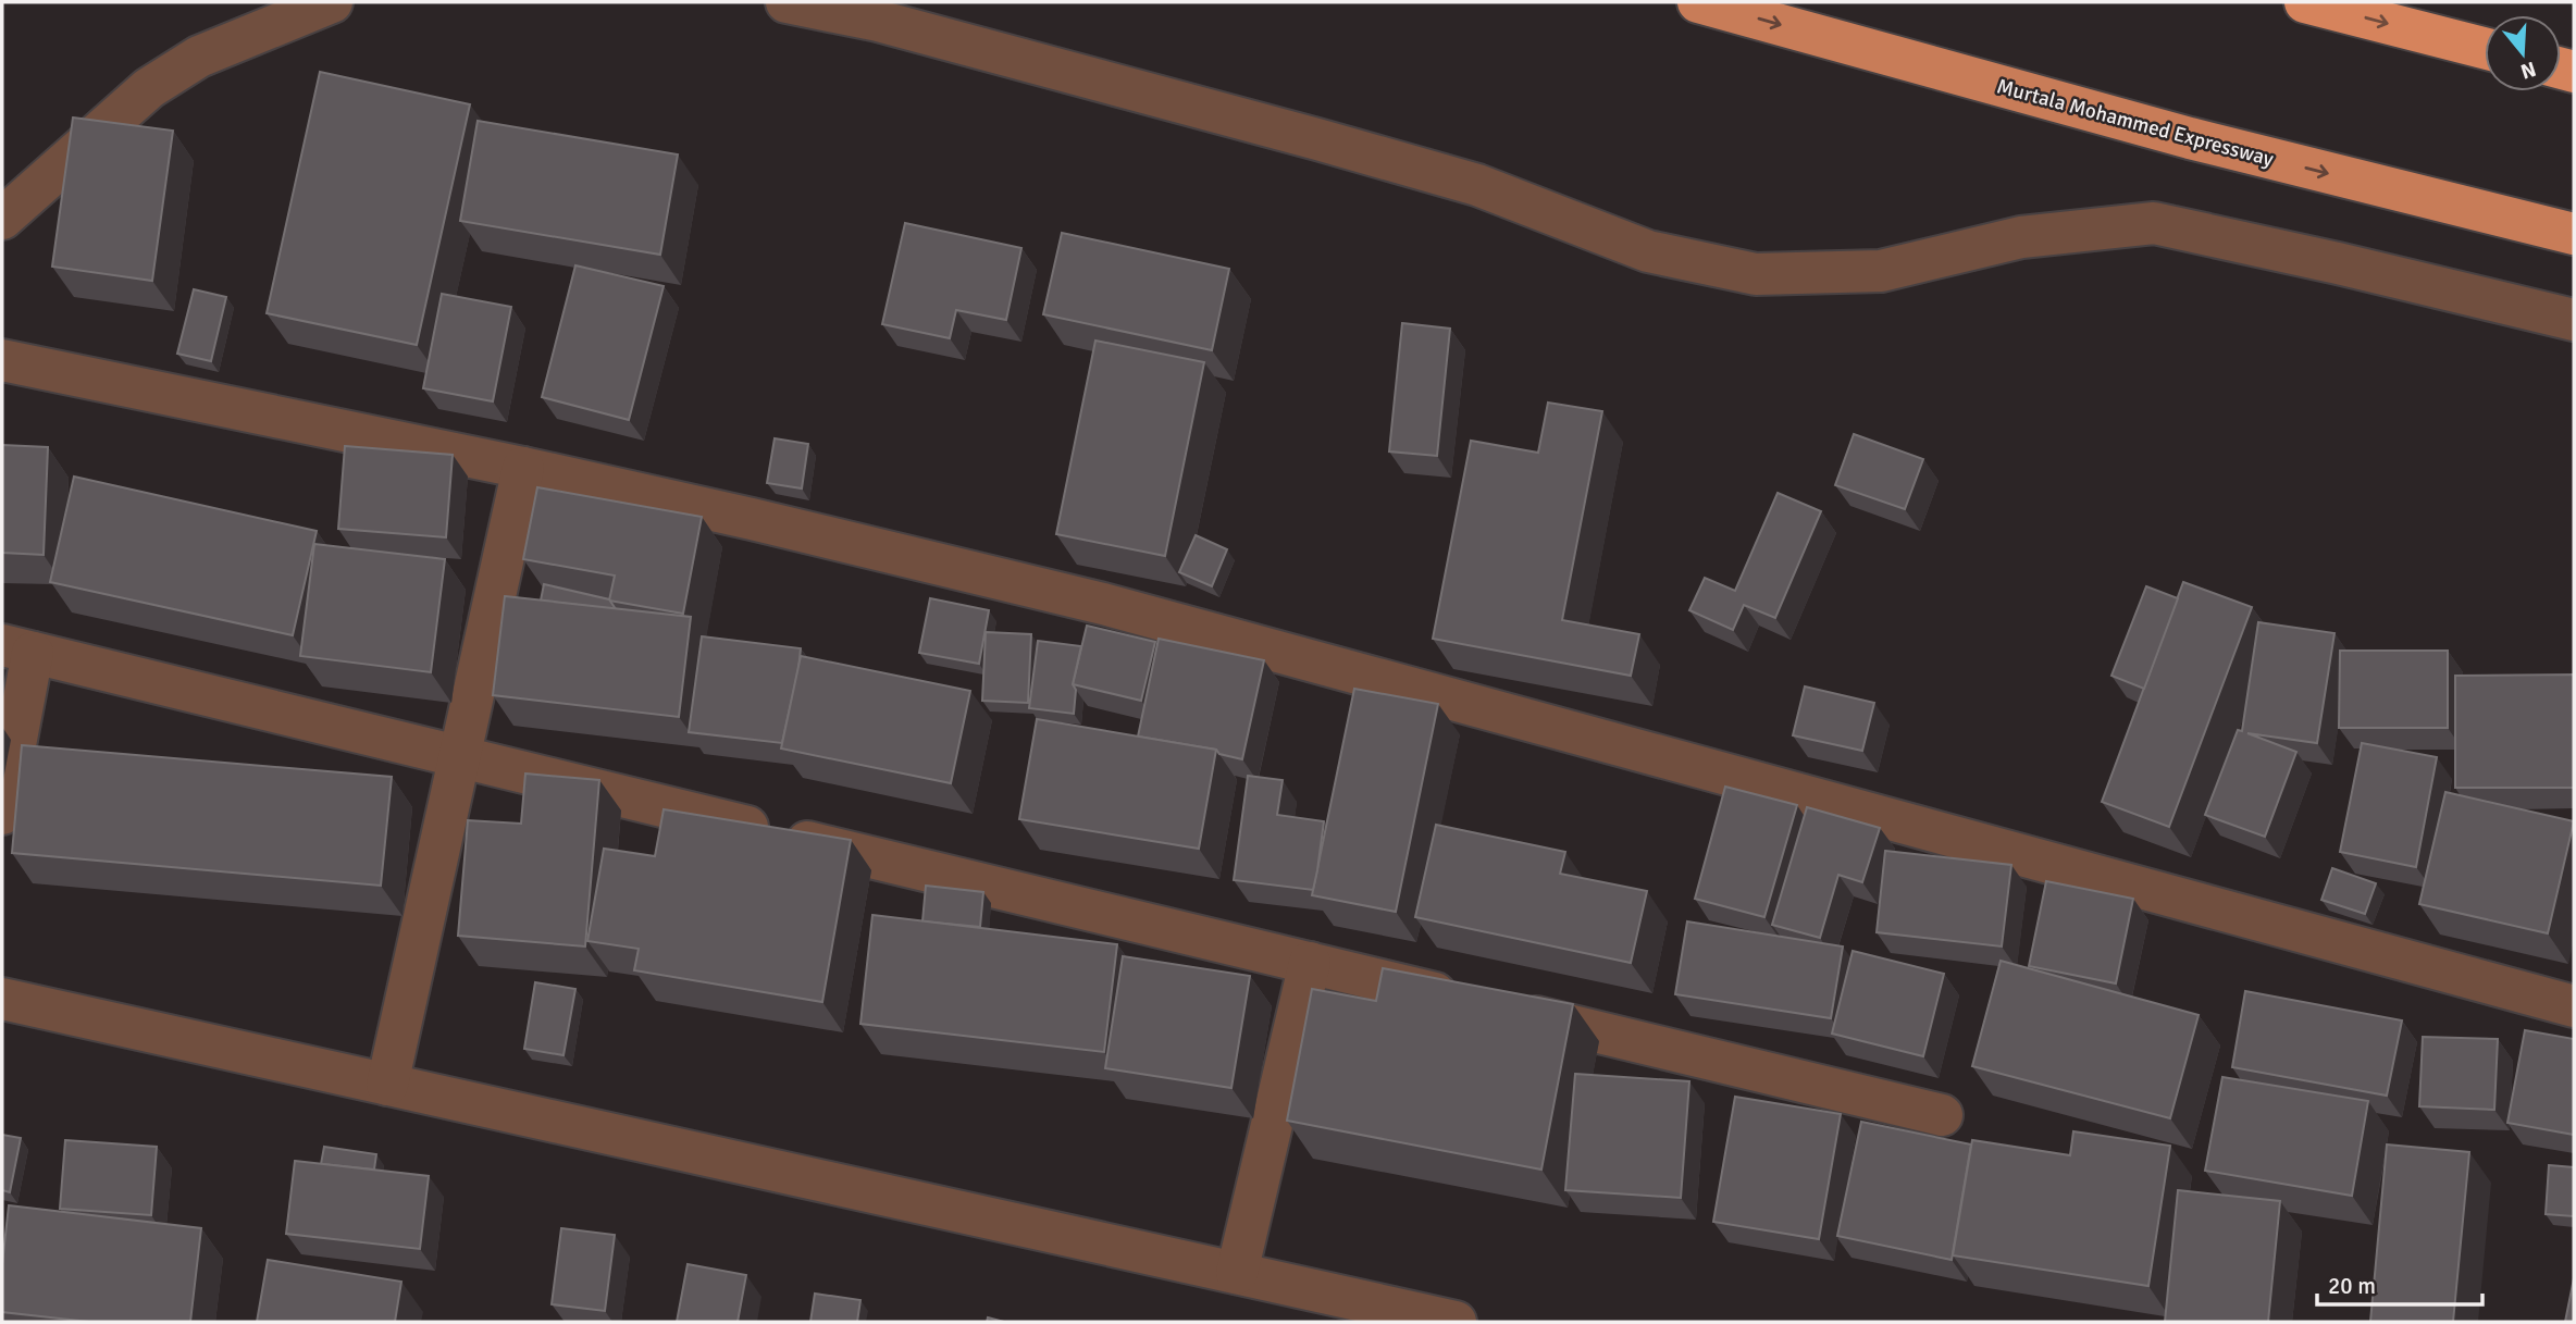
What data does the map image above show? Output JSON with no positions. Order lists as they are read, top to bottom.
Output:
{
  "streets": {
    "highway": ["Murtala Mohammed Expressway"]
  },
  "one_way": ["Murtala Mohammed Expressway"],
  "scale_bar": "20 m",
  "north": "bottom"
}
